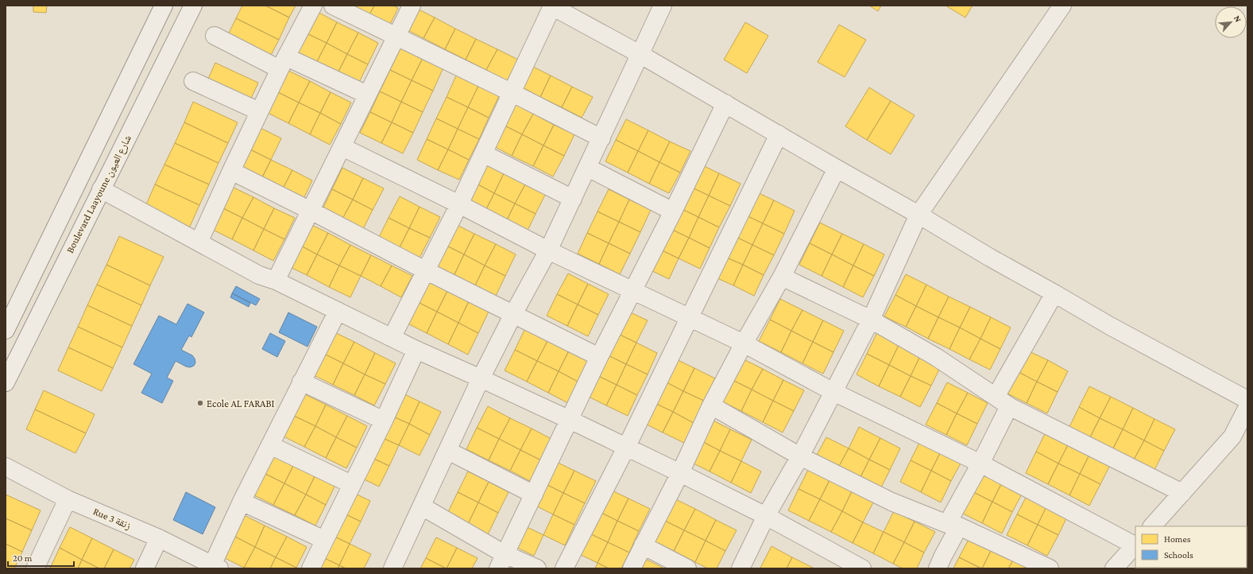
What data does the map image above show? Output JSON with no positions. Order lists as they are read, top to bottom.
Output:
{
  "streets": {
    "street": ["Boulevard Laayoune شارع العيون", "Rue 3 زنقة"]
  },
  "places": ["Ecole AL FARABI"],
  "legend": ["Homes", "Schools"],
  "scale_bar": "20 m",
  "north": "top right"
}
